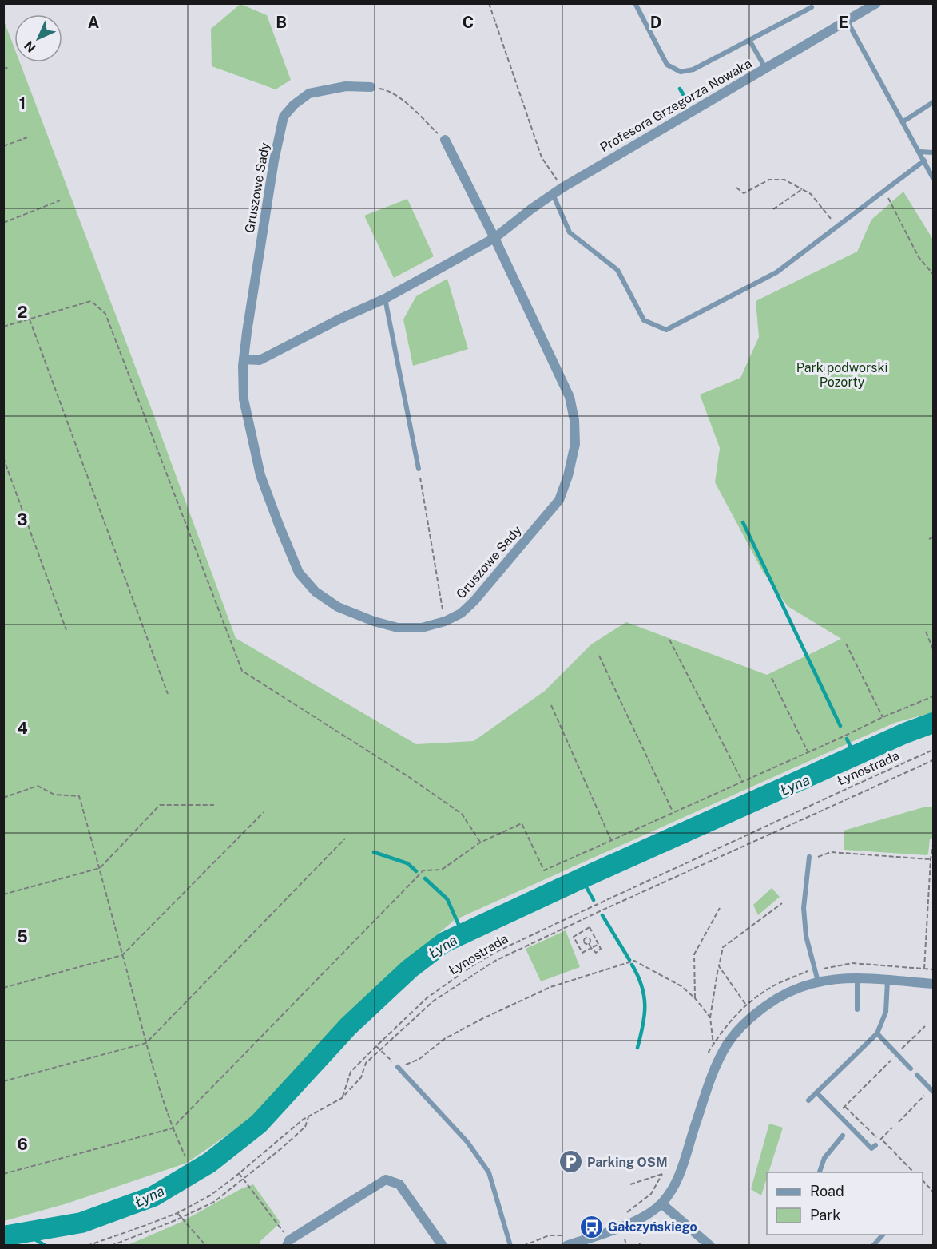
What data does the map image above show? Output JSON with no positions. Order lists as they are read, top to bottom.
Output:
{
  "streets": {
    "street": ["Profesora Grzegorza Nowaka", "Gruszowe Sady"],
    "path": ["Łynostrada"]
  },
  "crossings": [
    ["Profesora Grzegorza Nowaka", "Gruszowe Sady"]
  ],
  "water": ["Łyna"],
  "parks": ["Park podworski Pozorty"],
  "places": {
    "parking": ["Parking OSM"],
    "bus stop": ["Gałczyńskiego"]
  },
  "legend": ["Road", "Park"],
  "north": "bottom left",
  "grid": {
    "columns": [
      "A",
      "B",
      "C",
      "D",
      "E"
    ],
    "rows": [
      "1",
      "2",
      "3",
      "4",
      "5",
      "6"
    ]
  }
}
